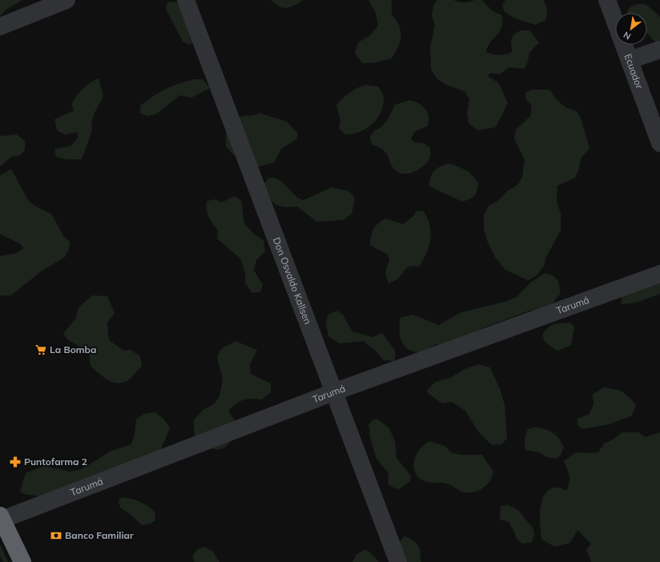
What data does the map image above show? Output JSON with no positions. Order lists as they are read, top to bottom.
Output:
{
  "streets": {
    "street": ["Ecuador", "Don Osvaldo Kallsen", "Tarumá"]
  },
  "crossings": [
    ["Don Osvaldo Kallsen", "Tarumá"]
  ],
  "places": {
    "supermarket": ["La Bomba"],
    "pharmacy": ["Puntofarma 2"],
    "bank": ["Banco Familiar"]
  },
  "north": "bottom left"
}
